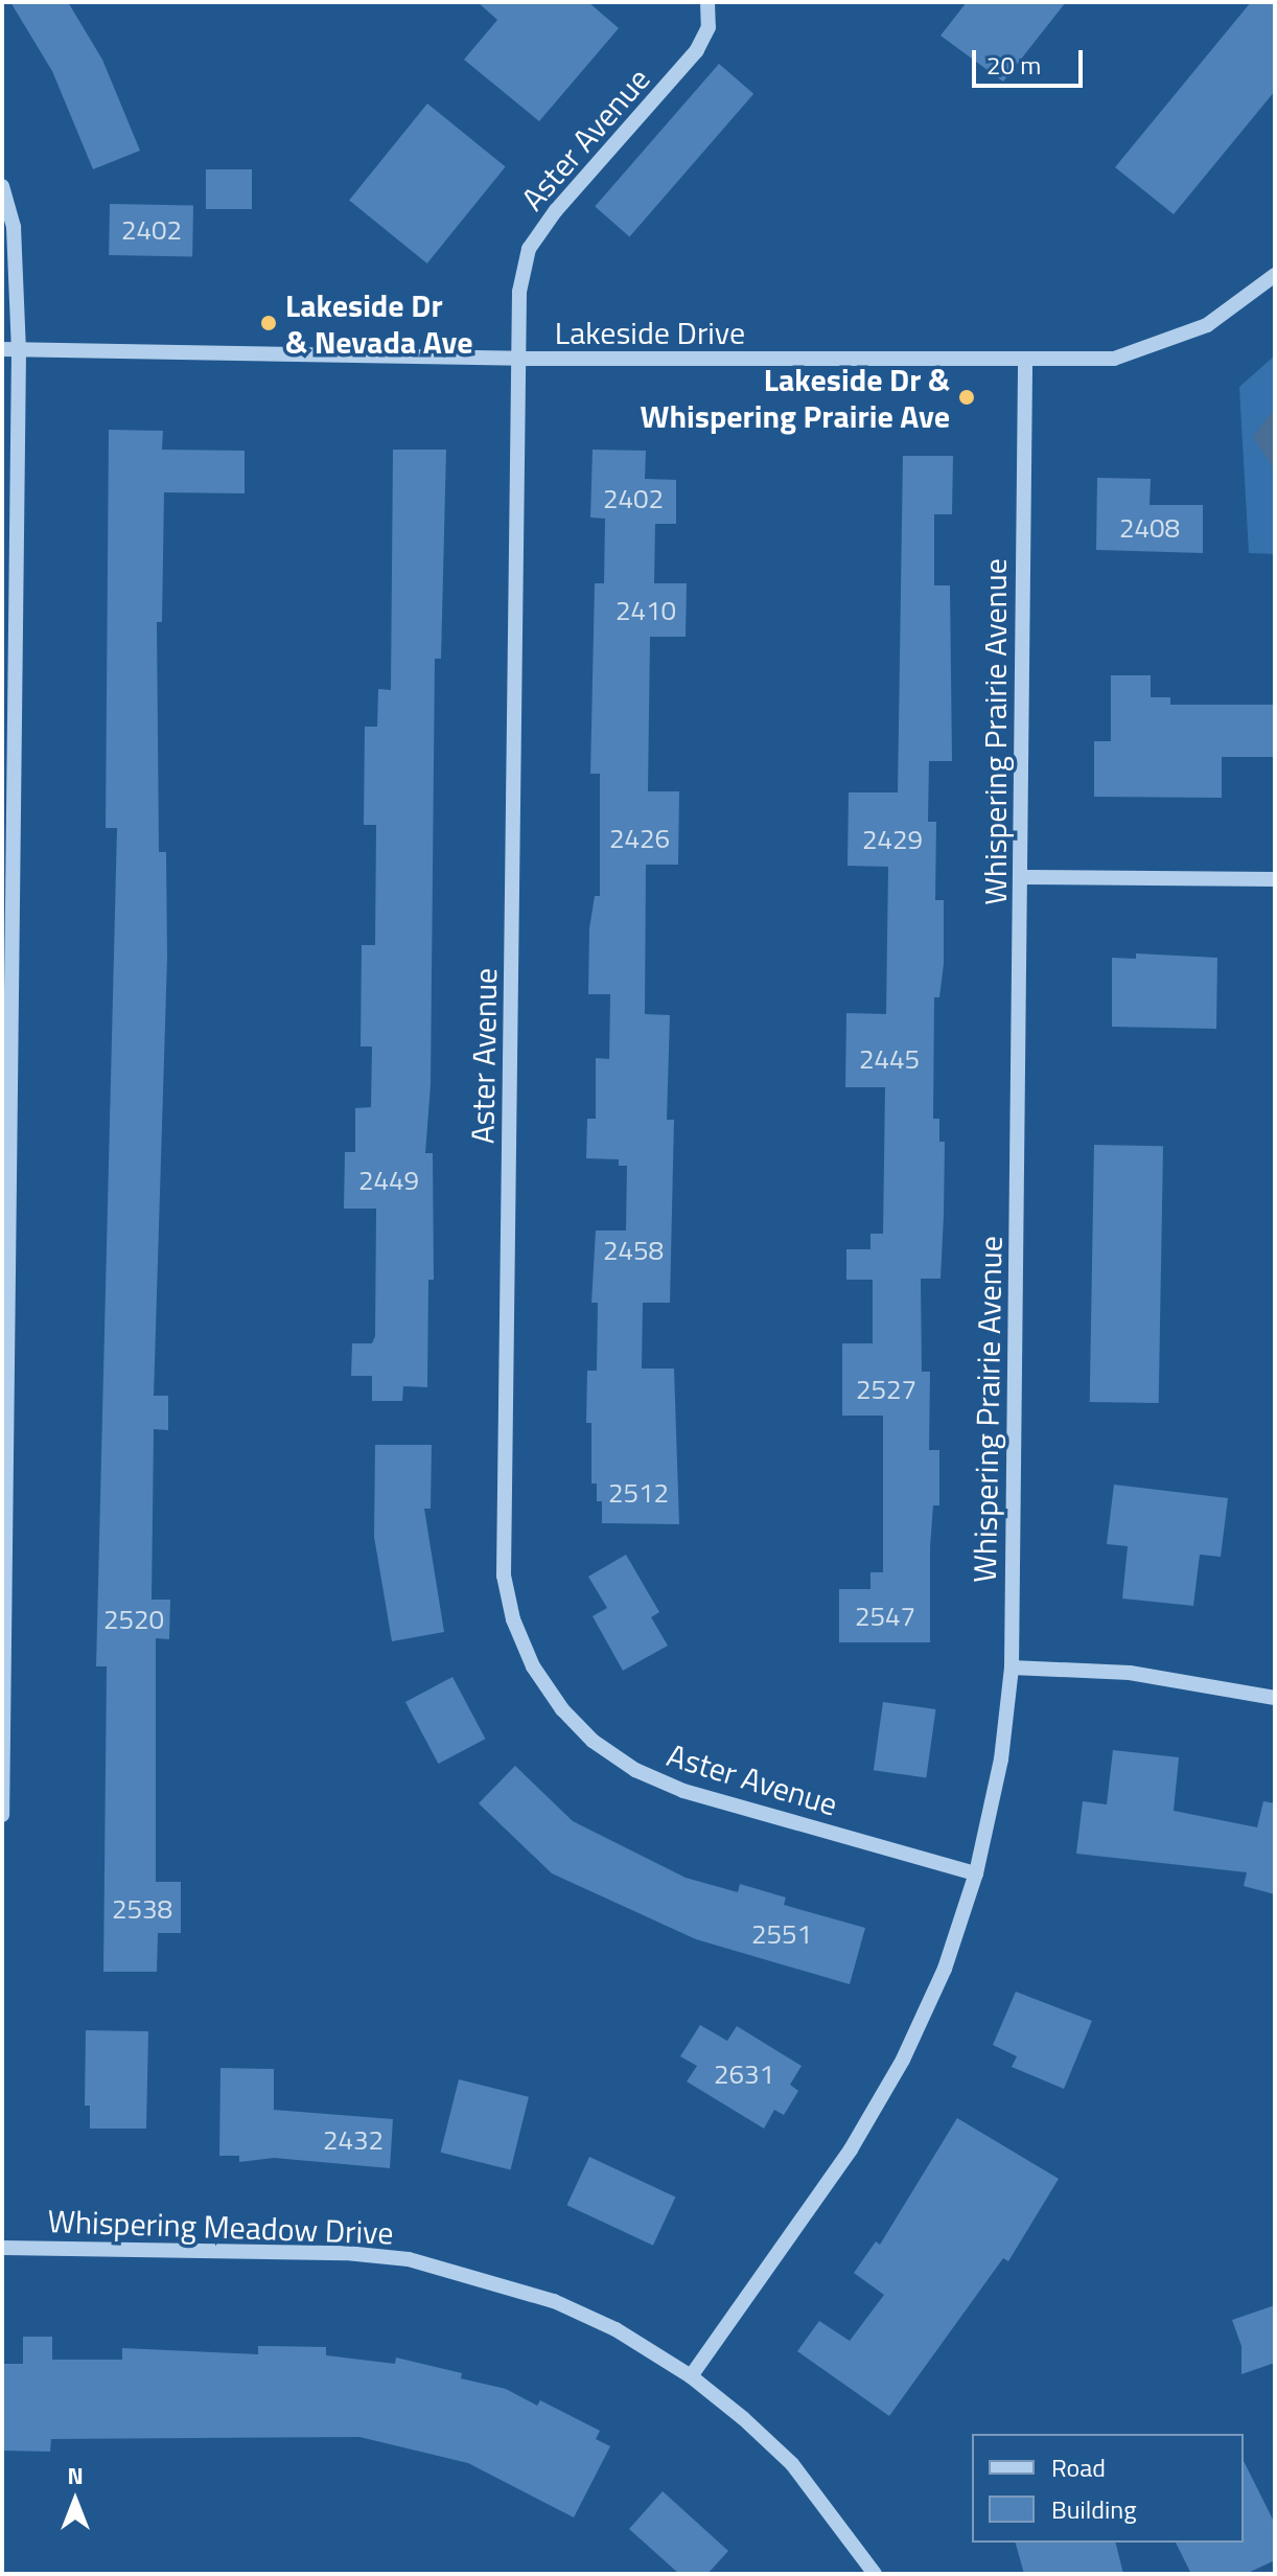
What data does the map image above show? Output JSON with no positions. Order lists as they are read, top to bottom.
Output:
{
  "streets": {
    "street": [
      "Aster Avenue",
      "Lakeside Drive",
      "Whispering Prairie Avenue",
      "Whispering Meadow Drive"
    ]
  },
  "crossings": [
    ["Aster Avenue", "Lakeside Drive"],
    ["Aster Avenue", "Whispering Prairie Avenue"],
    ["Lakeside Drive", "Whispering Prairie Avenue"],
    ["Whispering Prairie Avenue", "Whispering Meadow Drive"]
  ],
  "places": ["Lakeside Dr & Nevada Ave", "Lakeside Dr & Whispering Prairie Ave"],
  "house_numbers": [
    "2402",
    "2402",
    "2408",
    "2410",
    "2426",
    "2429",
    "2445",
    "2449",
    "2458",
    "2527",
    "2512",
    "2547",
    "2520",
    "2538",
    "2551",
    "2631",
    "2432"
  ],
  "legend": ["Road", "Building"],
  "scale_bar": "20 m",
  "north": "top"
}
